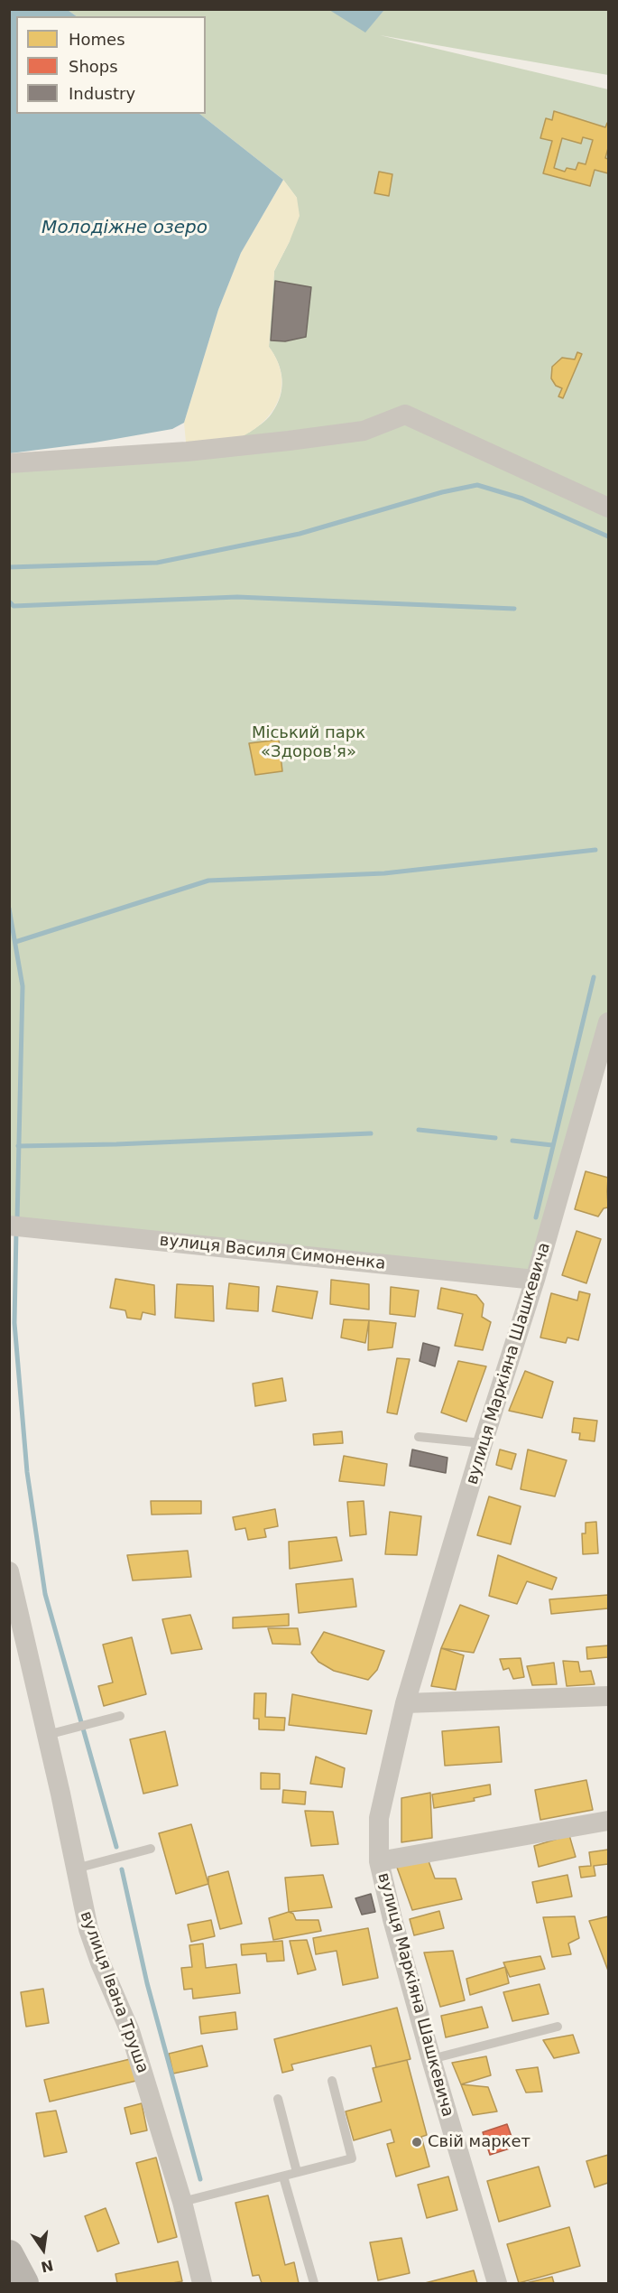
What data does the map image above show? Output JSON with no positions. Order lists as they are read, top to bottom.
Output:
{
  "streets": {
    "street": ["вулиця Василя Симоненка", "вулиця Маркіяна Шашкевича", "вулиця Івана Труша"]
  },
  "crossings": [
    ["вулиця Василя Симоненка", "вулиця Маркіяна Шашкевича"]
  ],
  "water": ["Молодіжне озеро"],
  "parks": ["Міський парк «Здоров'я»"],
  "places": ["Свiй маркет"],
  "legend": ["Homes", "Shops", "Industry"],
  "north": "bottom"
}
